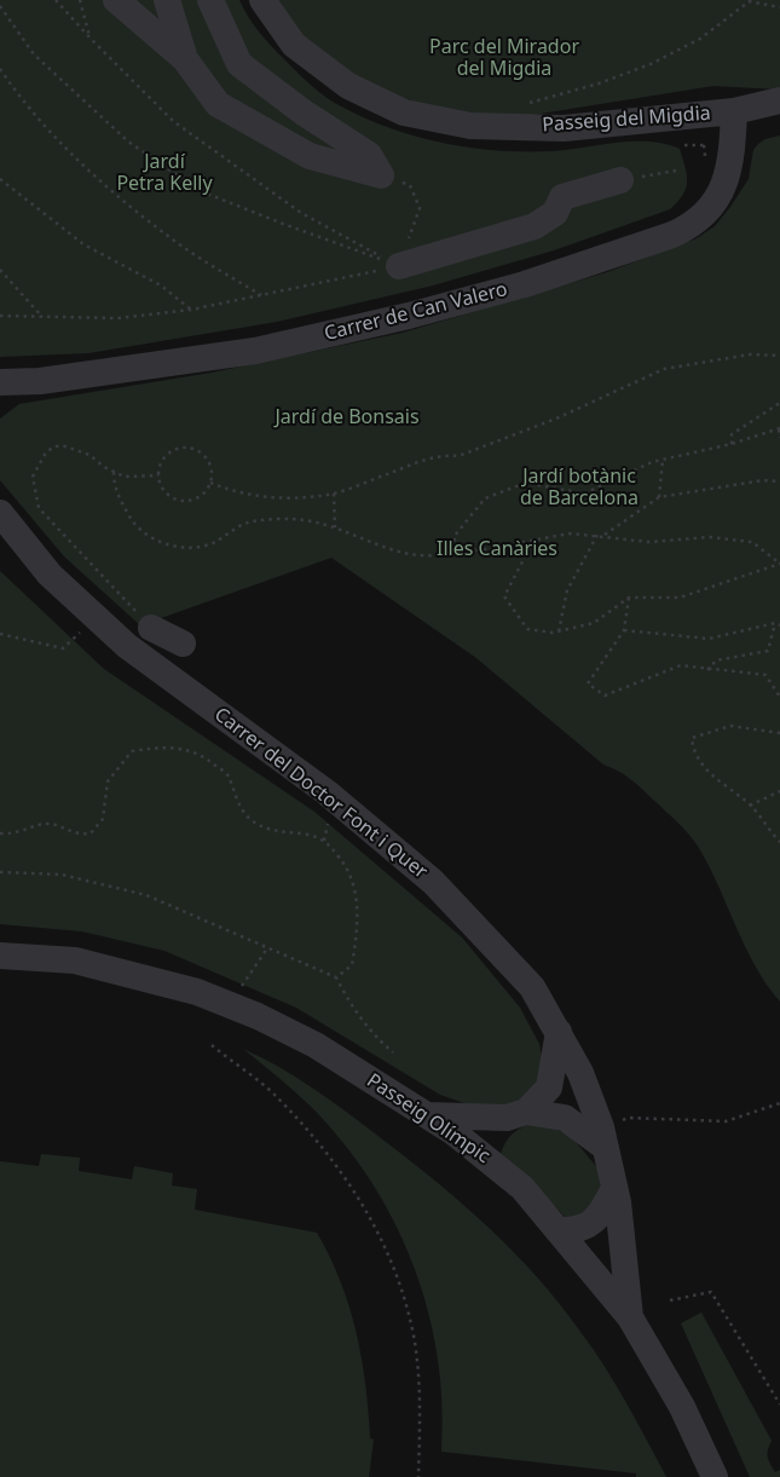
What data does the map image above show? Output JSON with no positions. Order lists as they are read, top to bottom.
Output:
{
  "streets": {
    "street": [
      "Passeig del Migdia",
      "Carrer de Can Valero",
      "Carrer del Doctor Font i Quer",
      "Passeig Olímpic"
    ]
  },
  "crossings": [
    ["Passeig del Migdia", "Carrer de Can Valero"],
    ["Carrer del Doctor Font i Quer", "Passeig Olímpic"]
  ],
  "parks": [
    "Parc del Mirador del Migdia",
    "Jardí Petra Kelly",
    "Jardí de Bonsais",
    "Jardí botànic de Barcelona",
    "Illes Canàries"
  ]
}
